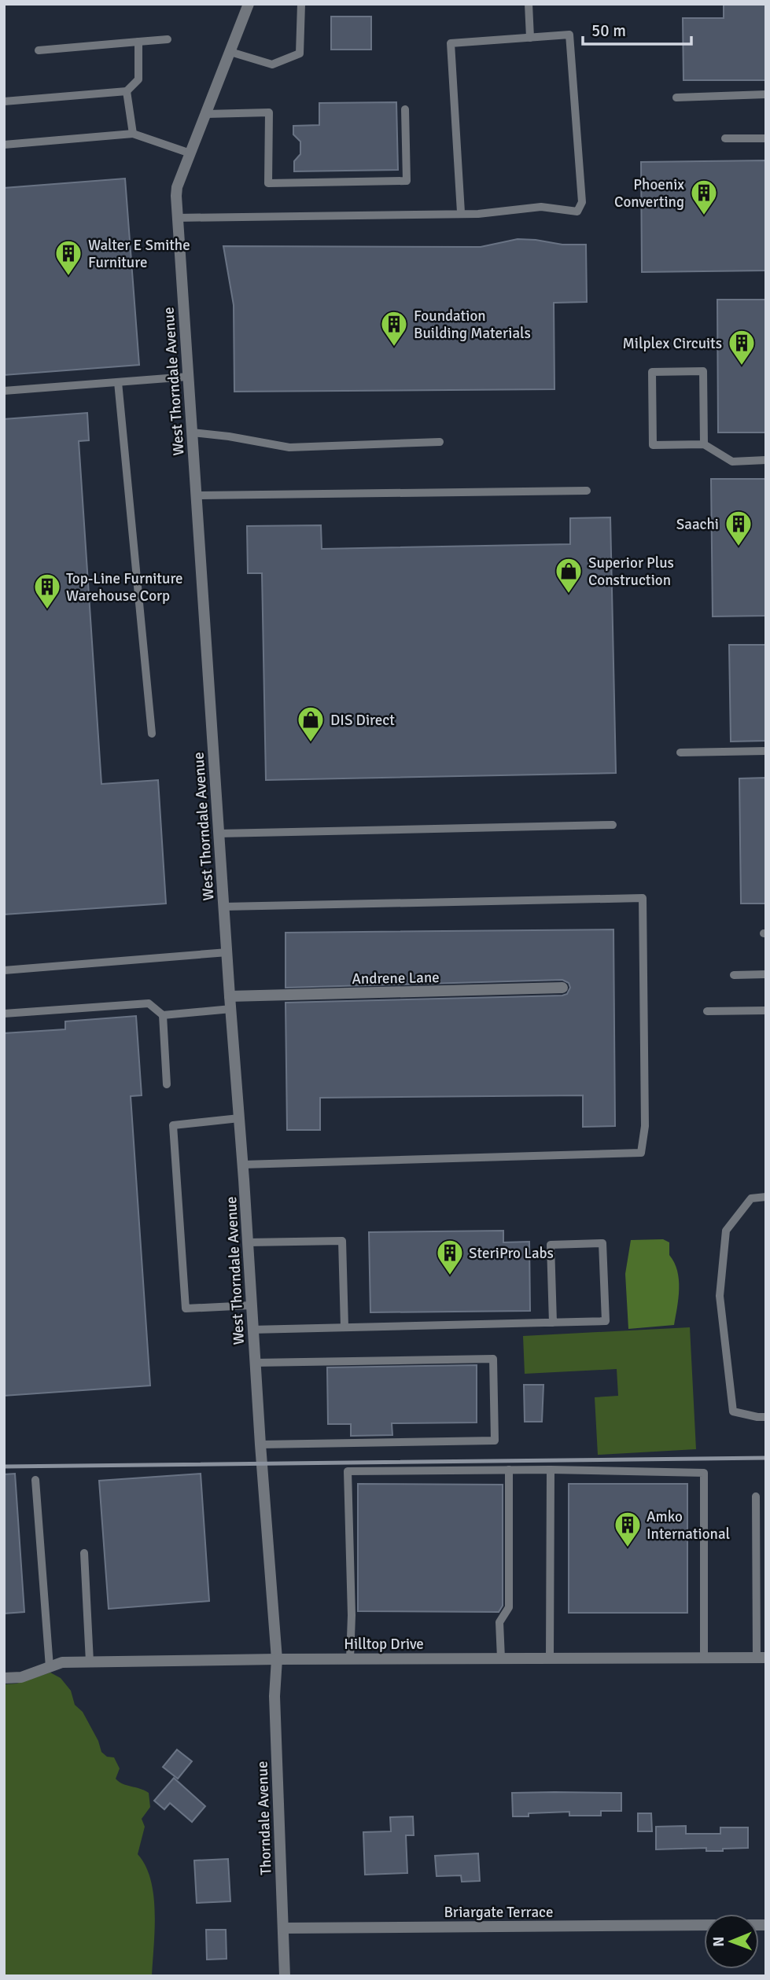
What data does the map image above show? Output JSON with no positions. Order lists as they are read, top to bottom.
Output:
{
  "streets": {
    "street": [
      "West Thorndale Avenue",
      "Andrene Lane",
      "Hilltop Drive",
      "Thorndale Avenue",
      "Briargate Terrace"
    ]
  },
  "crossings": [
    ["West Thorndale Avenue", "Andrene Lane"],
    ["West Thorndale Avenue", "Hilltop Drive"],
    ["West Thorndale Avenue", "Thorndale Avenue"],
    ["Hilltop Drive", "Thorndale Avenue"],
    ["Thorndale Avenue", "Briargate Terrace"]
  ],
  "places": {
    "building": [
      "Phoenix Converting",
      "Walter E Smithe Furniture",
      "Foundation Building Materials",
      "Milplex Circuits",
      "Saachi",
      "Top-Line Furniture Warehouse Corp",
      "SteriPro Labs",
      "Amko International"
    ],
    "shop": ["Superior Plus Construction", "DIS Direct"]
  },
  "scale_bar": "50 m",
  "north": "left"
}
